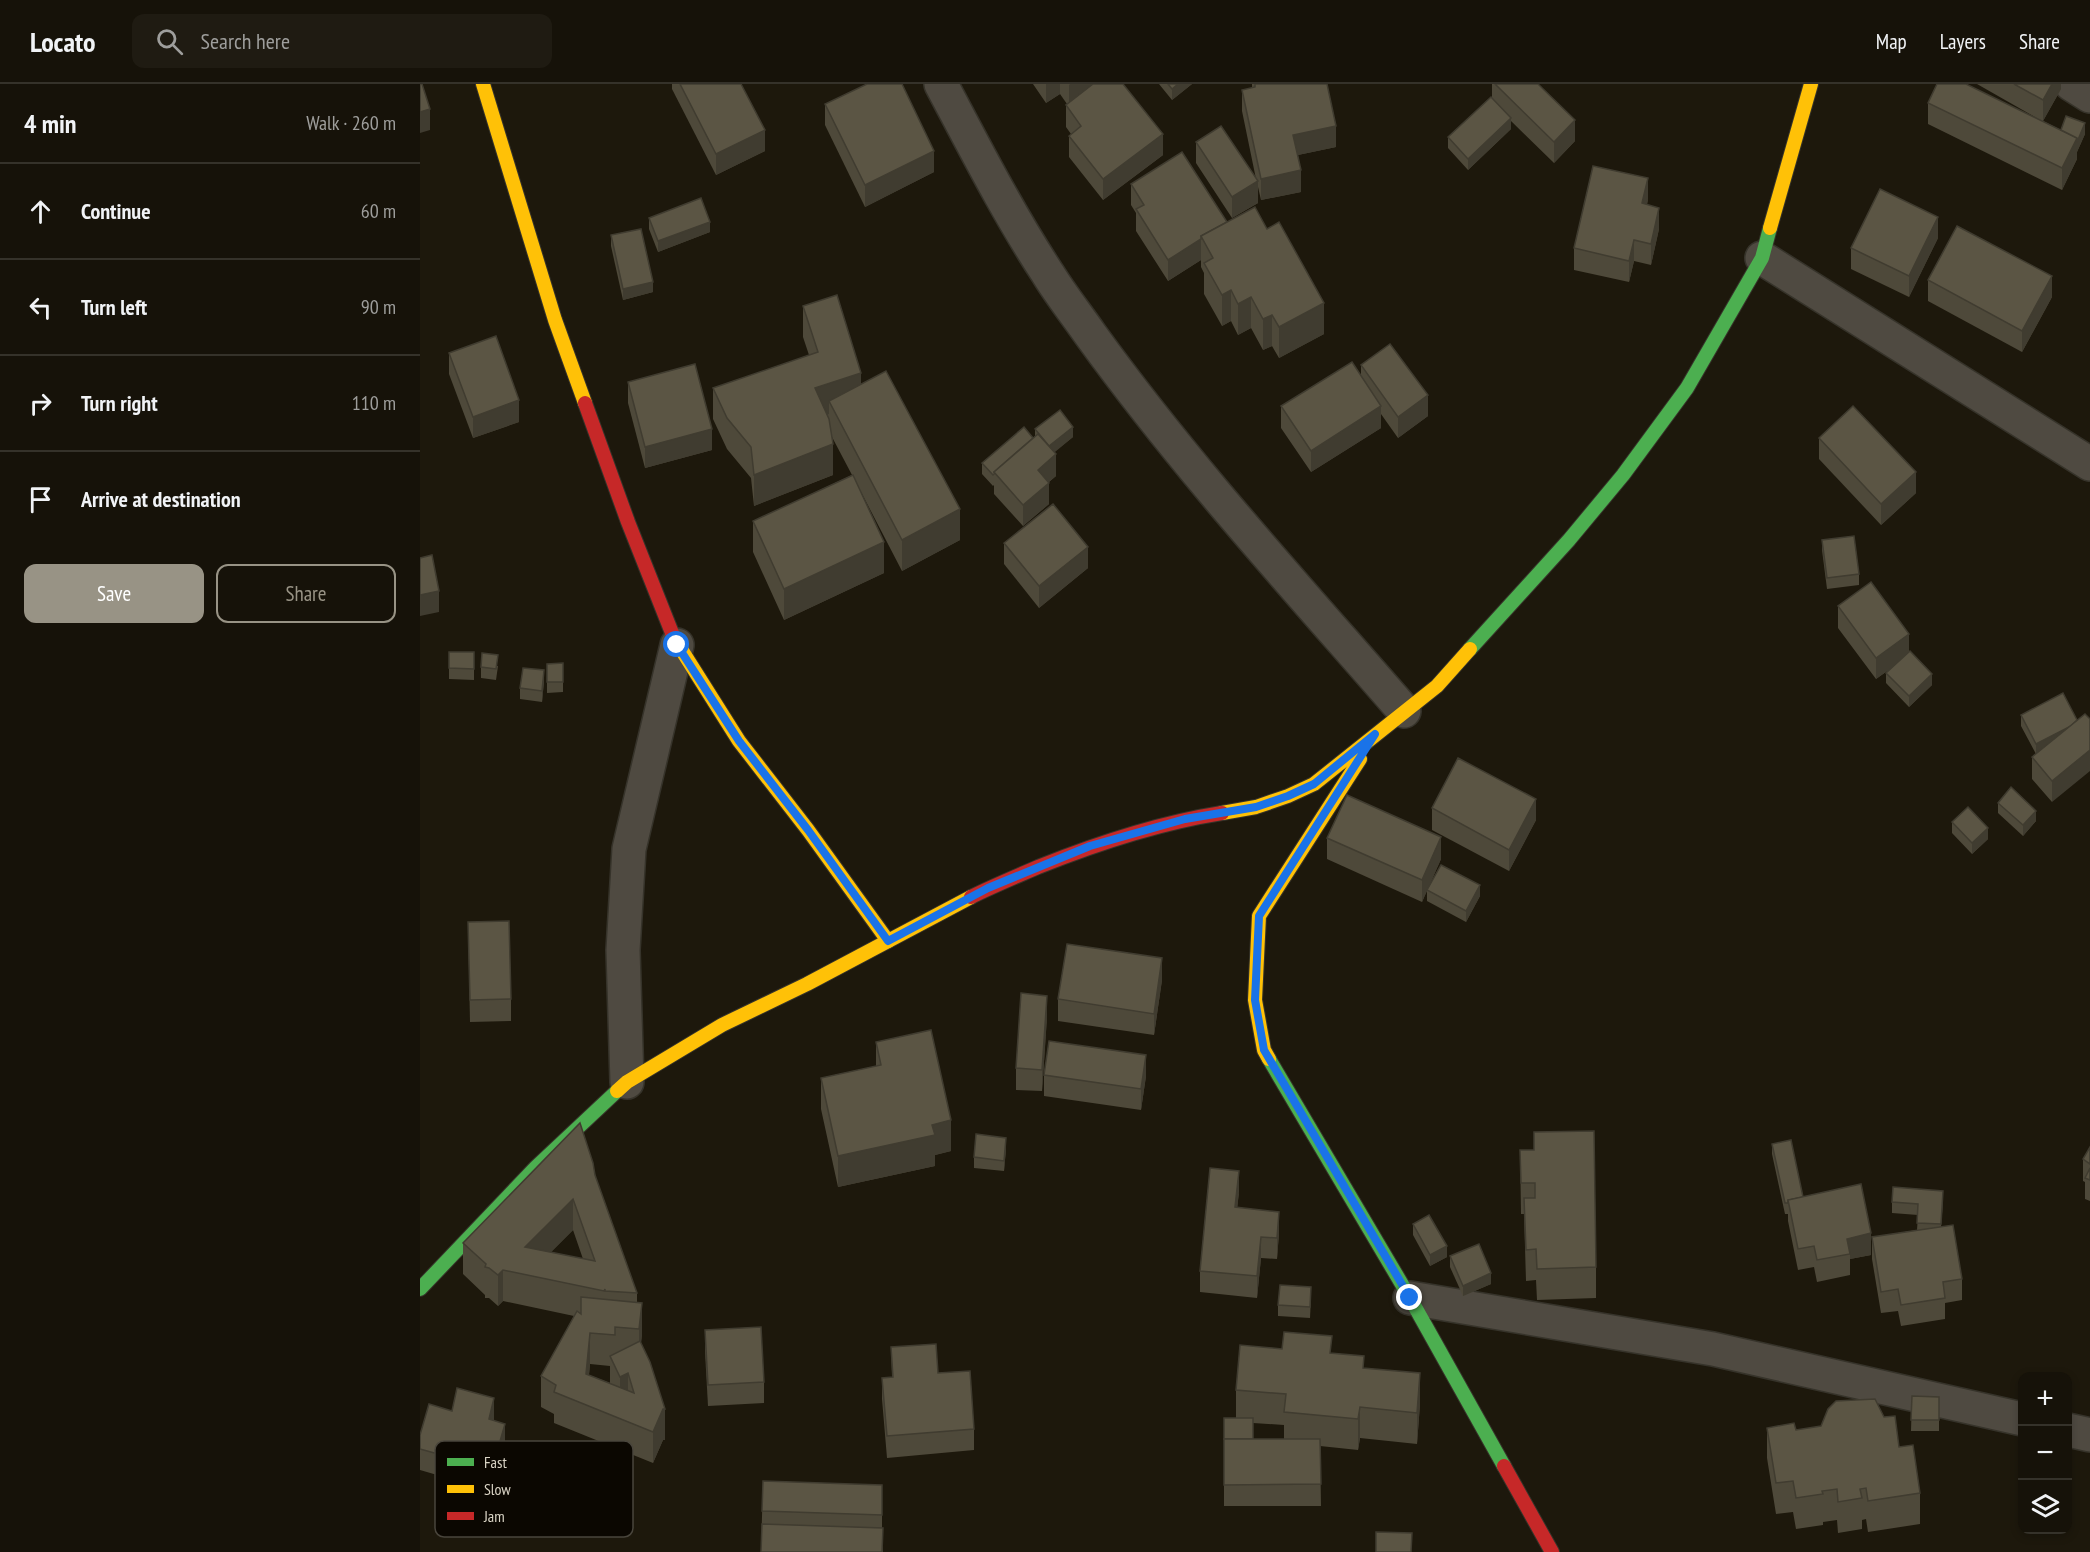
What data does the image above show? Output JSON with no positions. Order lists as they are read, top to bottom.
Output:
{
  "legend": ["Fast", "Slow", "Jam"],
  "page": {
    "header": "Locato",
    "search": "Search here",
    "nav": ["Map", "Layers", "Share"],
    "heading": ["4 min", "Walk · 260 m"],
    "list": [
      ["Continue", "60 m"],
      ["Turn left", "90 m"],
      ["Turn right", "110 m"],
      "Arrive at destination"
    ],
    "buttons": ["Save", "Share"],
    "map_buttons": ["+", "−"]
  }
}
